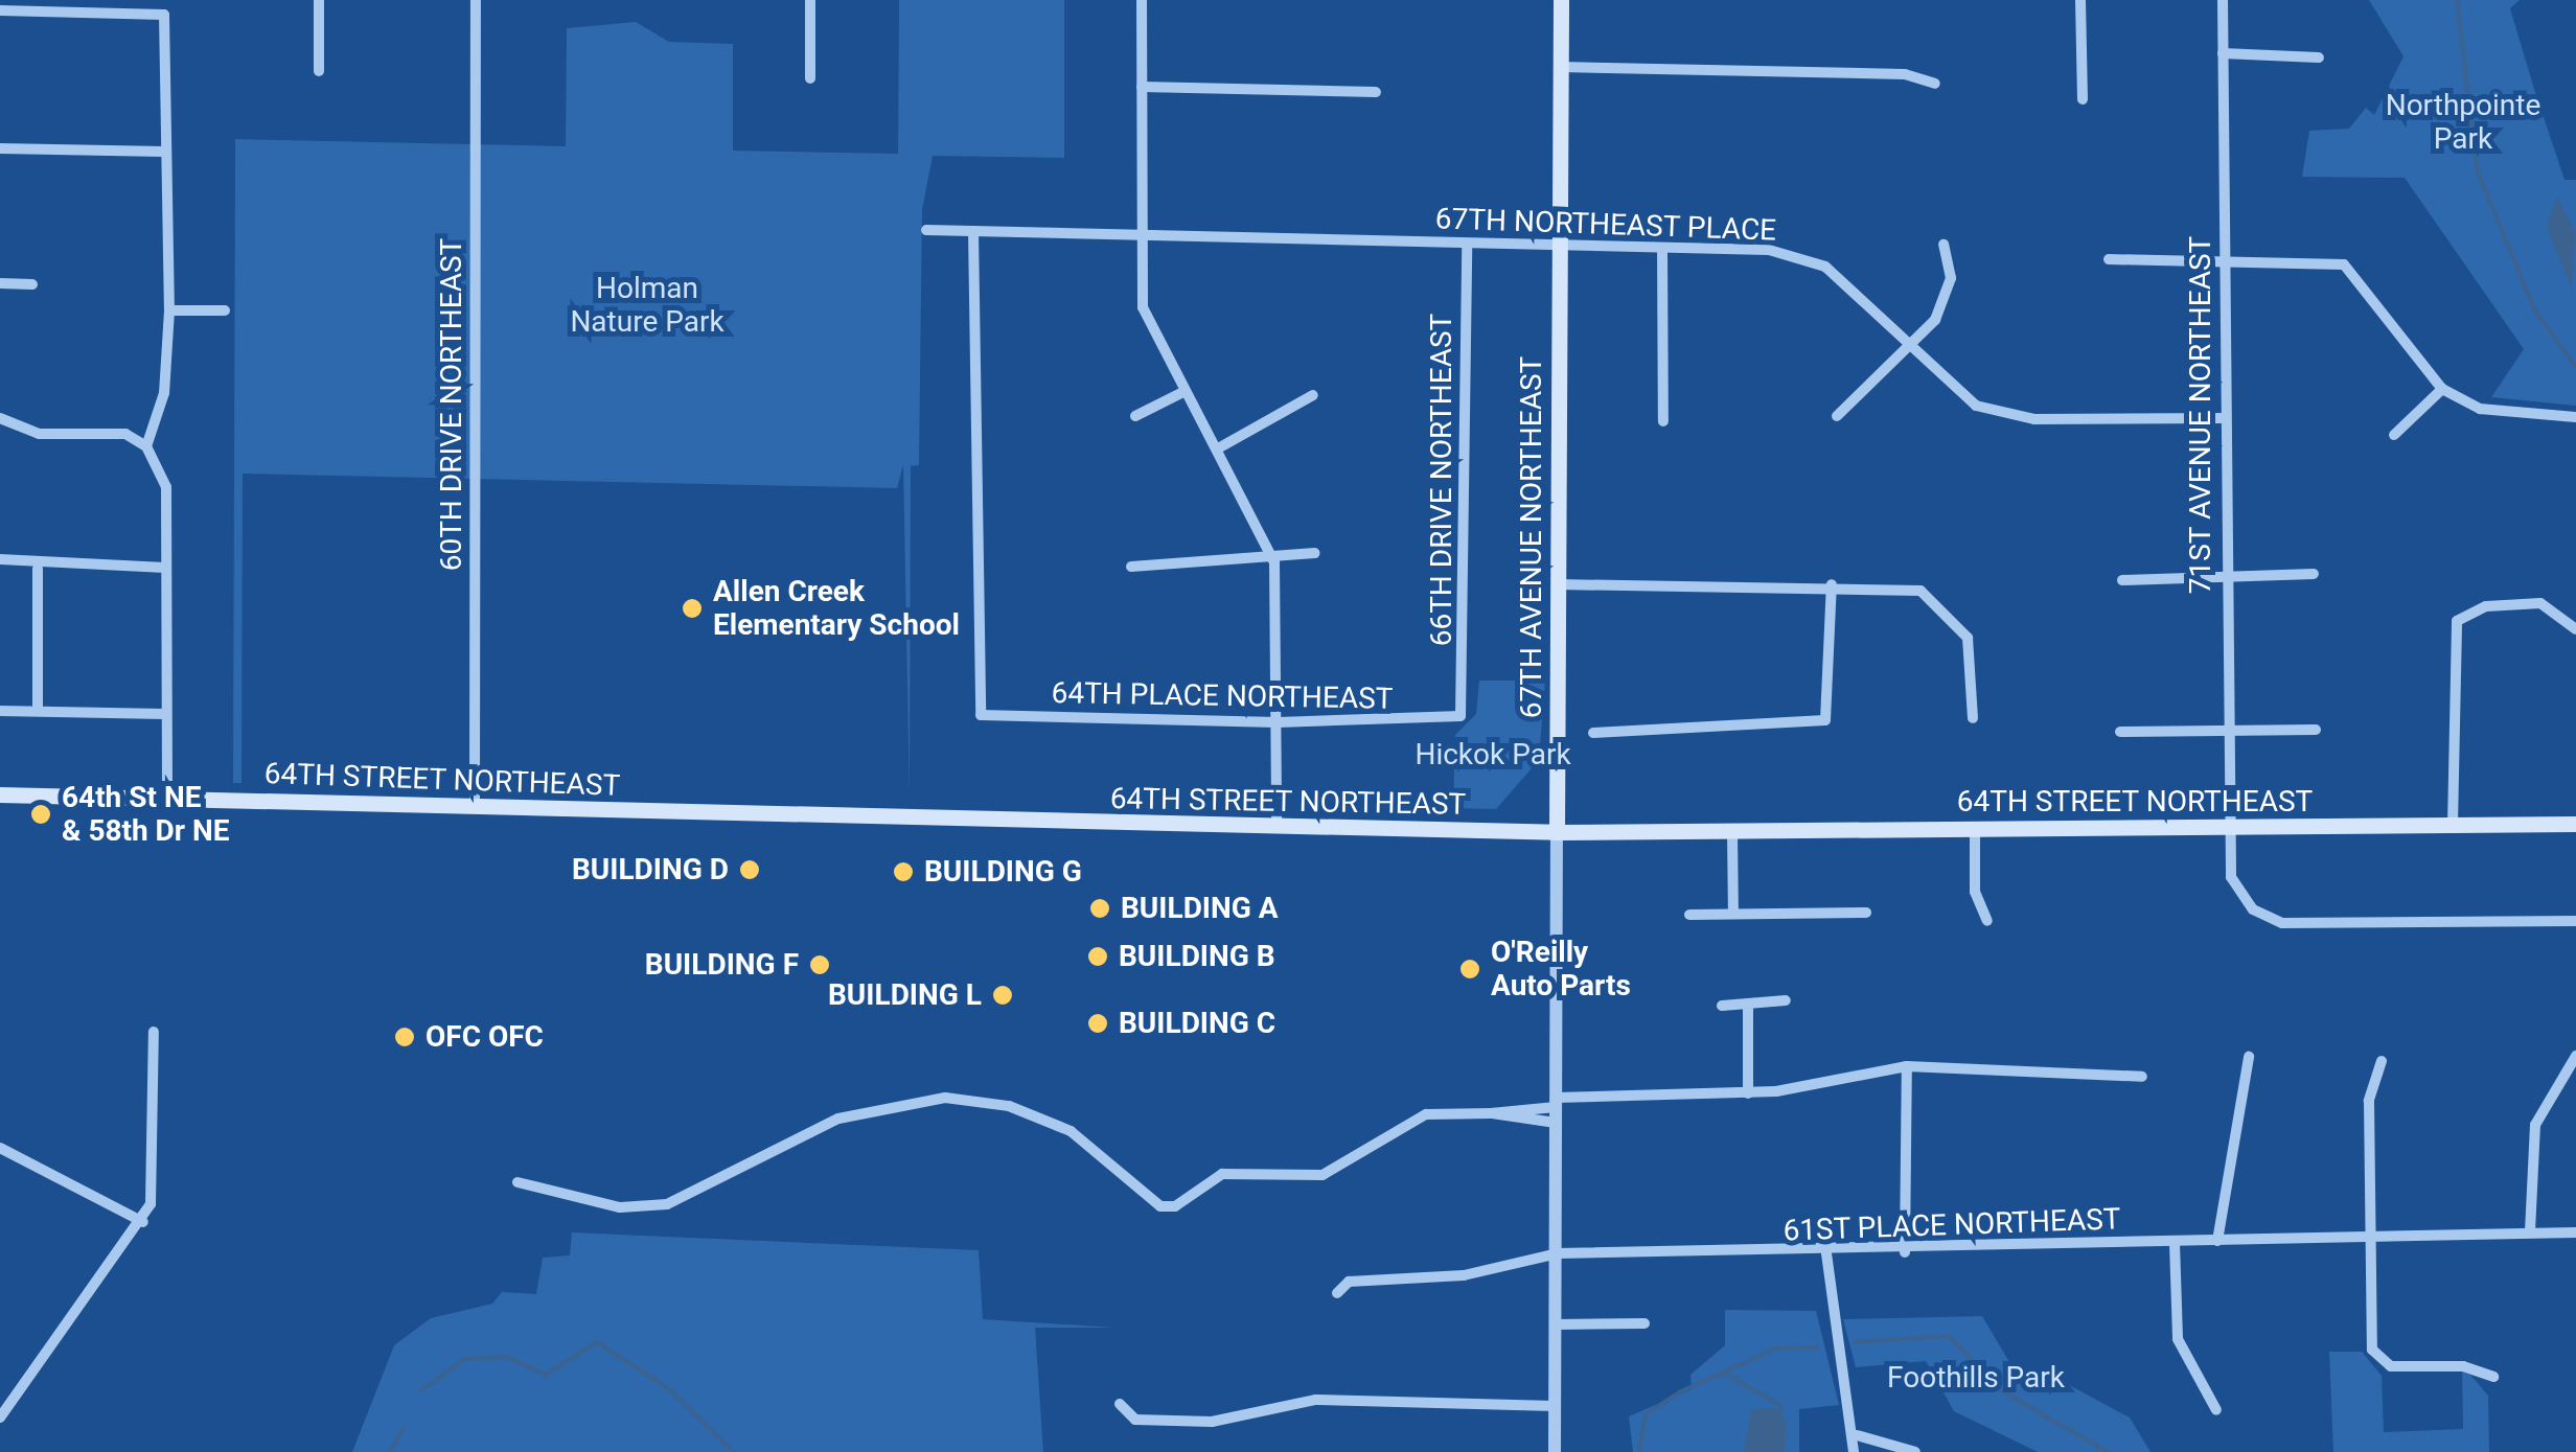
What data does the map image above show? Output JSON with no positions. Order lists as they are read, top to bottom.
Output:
{
  "streets": {
    "main road": ["67TH AVENUE NORTHEAST", "64TH STREET NORTHEAST"],
    "street": [
      "67TH NORTHEAST PLACE",
      "60TH DRIVE NORTHEAST",
      "71ST AVENUE NORTHEAST",
      "66TH DRIVE NORTHEAST",
      "64TH PLACE NORTHEAST",
      "61ST PLACE NORTHEAST"
    ]
  },
  "crossings": [
    ["67TH NORTHEAST PLACE", "71ST AVENUE NORTHEAST"],
    ["67TH NORTHEAST PLACE", "66TH DRIVE NORTHEAST"],
    ["67TH NORTHEAST PLACE", "67TH AVENUE NORTHEAST"],
    ["67TH NORTHEAST PLACE", "64TH PLACE NORTHEAST"],
    ["60TH DRIVE NORTHEAST", "64TH STREET NORTHEAST"],
    ["71ST AVENUE NORTHEAST", "64TH STREET NORTHEAST"],
    ["66TH DRIVE NORTHEAST", "64TH PLACE NORTHEAST"],
    ["67TH AVENUE NORTHEAST", "64TH STREET NORTHEAST"],
    ["67TH AVENUE NORTHEAST", "61ST PLACE NORTHEAST"]
  ],
  "parks": [
    "Northpointe Park",
    "Holman Nature Park",
    "Hickok Park",
    "Foothills Park"
  ],
  "places": [
    "Allen Creek Elementary School",
    "64th St NE & 58th Dr NE",
    "BUILDING D",
    "BUILDING G",
    "BUILDING A",
    "BUILDING B",
    "BUILDING F",
    "O'Reilly Auto Parts",
    "BUILDING L",
    "BUILDING C",
    "OFC OFC"
  ]
}
